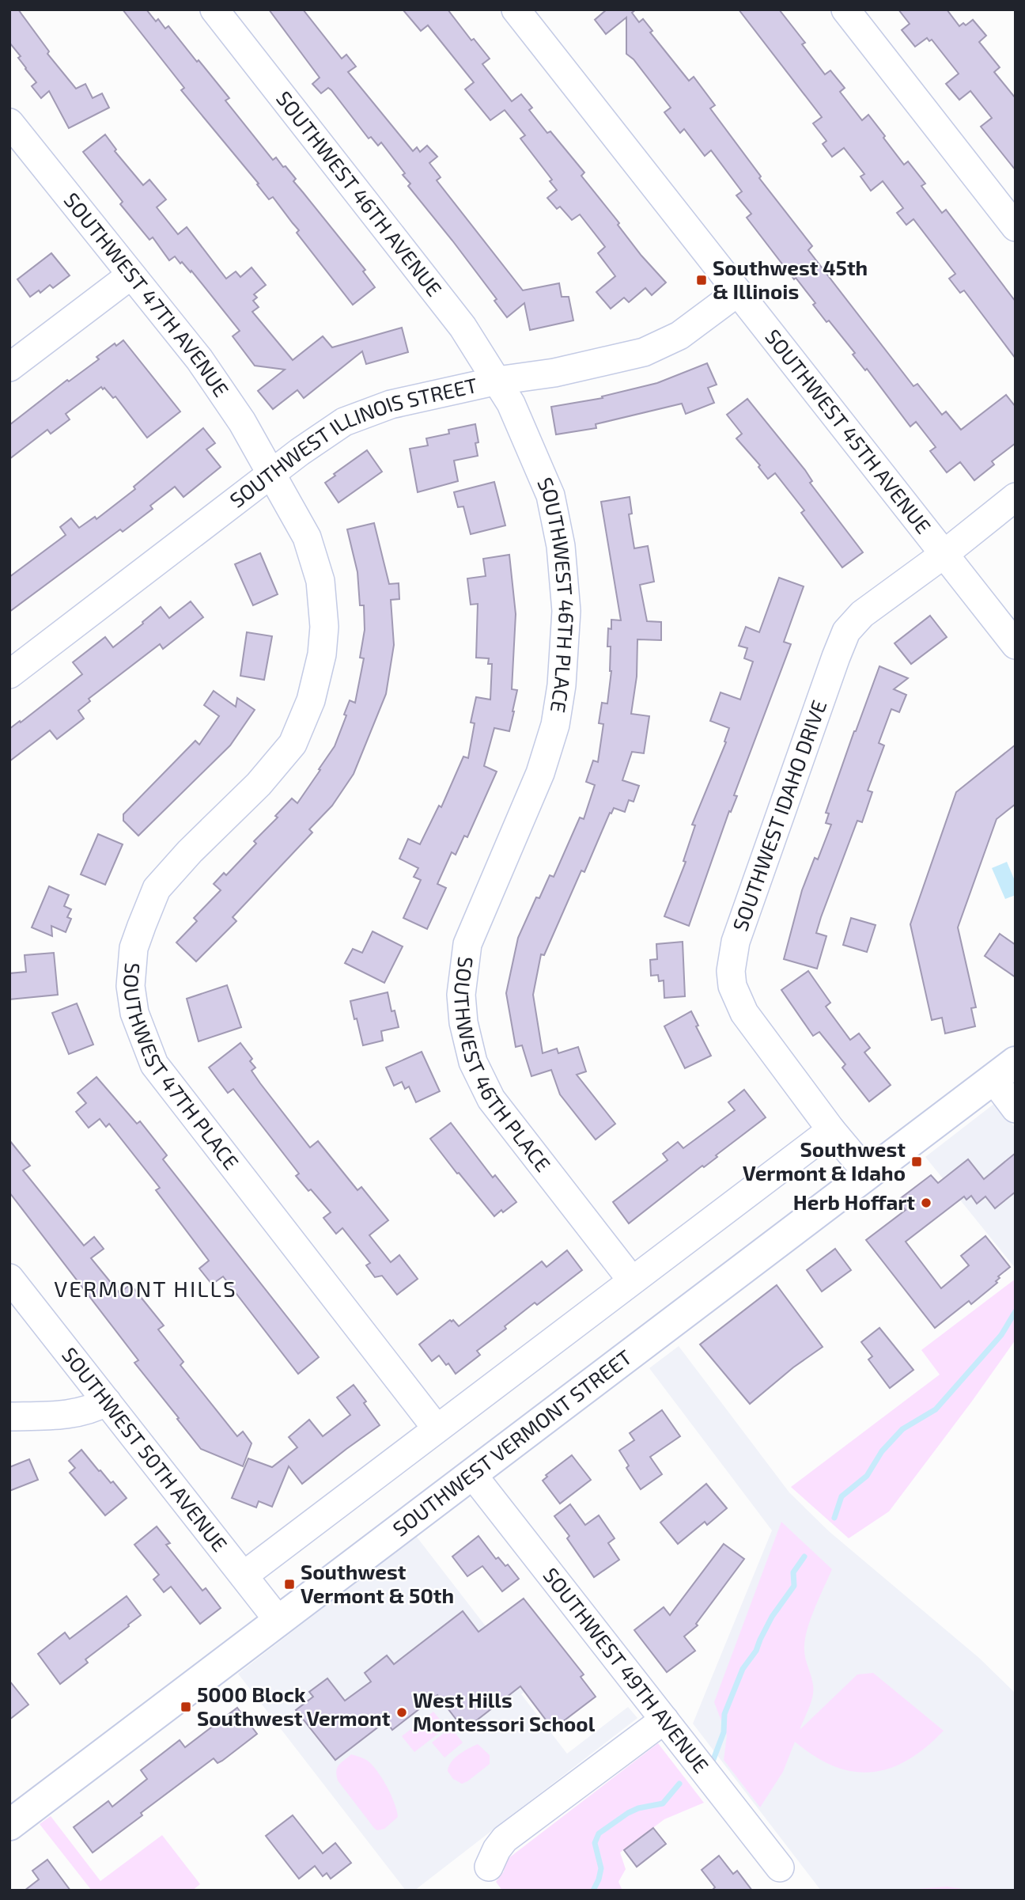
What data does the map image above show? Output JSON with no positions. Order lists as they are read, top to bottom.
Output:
{
  "streets": {
    "main road": ["SOUTHWEST VERMONT STREET"],
    "street": [
      "SOUTHWEST 46TH AVENUE",
      "SOUTHWEST 47TH AVENUE",
      "SOUTHWEST 45TH AVENUE",
      "SOUTHWEST ILLINOIS STREET",
      "SOUTHWEST 46TH PLACE",
      "SOUTHWEST IDAHO DRIVE",
      "SOUTHWEST 47TH PLACE",
      "SOUTHWEST 50TH AVENUE",
      "SOUTHWEST 49TH AVENUE"
    ]
  },
  "crossings": [
    ["SOUTHWEST 46TH AVENUE", "SOUTHWEST ILLINOIS STREET"],
    ["SOUTHWEST 46TH AVENUE", "SOUTHWEST 46TH PLACE"],
    ["SOUTHWEST 47TH AVENUE", "SOUTHWEST ILLINOIS STREET"],
    ["SOUTHWEST 47TH AVENUE", "SOUTHWEST 47TH PLACE"],
    ["SOUTHWEST 45TH AVENUE", "SOUTHWEST ILLINOIS STREET"],
    ["SOUTHWEST 45TH AVENUE", "SOUTHWEST IDAHO DRIVE"],
    ["SOUTHWEST ILLINOIS STREET", "SOUTHWEST 46TH PLACE"],
    ["SOUTHWEST ILLINOIS STREET", "SOUTHWEST 47TH PLACE"],
    ["SOUTHWEST IDAHO DRIVE", "SOUTHWEST VERMONT STREET"],
    ["SOUTHWEST VERMONT STREET", "SOUTHWEST 50TH AVENUE"],
    ["SOUTHWEST VERMONT STREET", "SOUTHWEST 49TH AVENUE"]
  ],
  "districts": ["VERMONT HILLS"],
  "places": {
    "transit": [
      "Southwest 45th & Illinois",
      "Southwest Vermont & Idaho",
      "Southwest Vermont & 50th",
      "5000 Block Southwest Vermont"
    ],
    "other": ["Herb Hoffart", "West Hills Montessori School"]
  }
}
